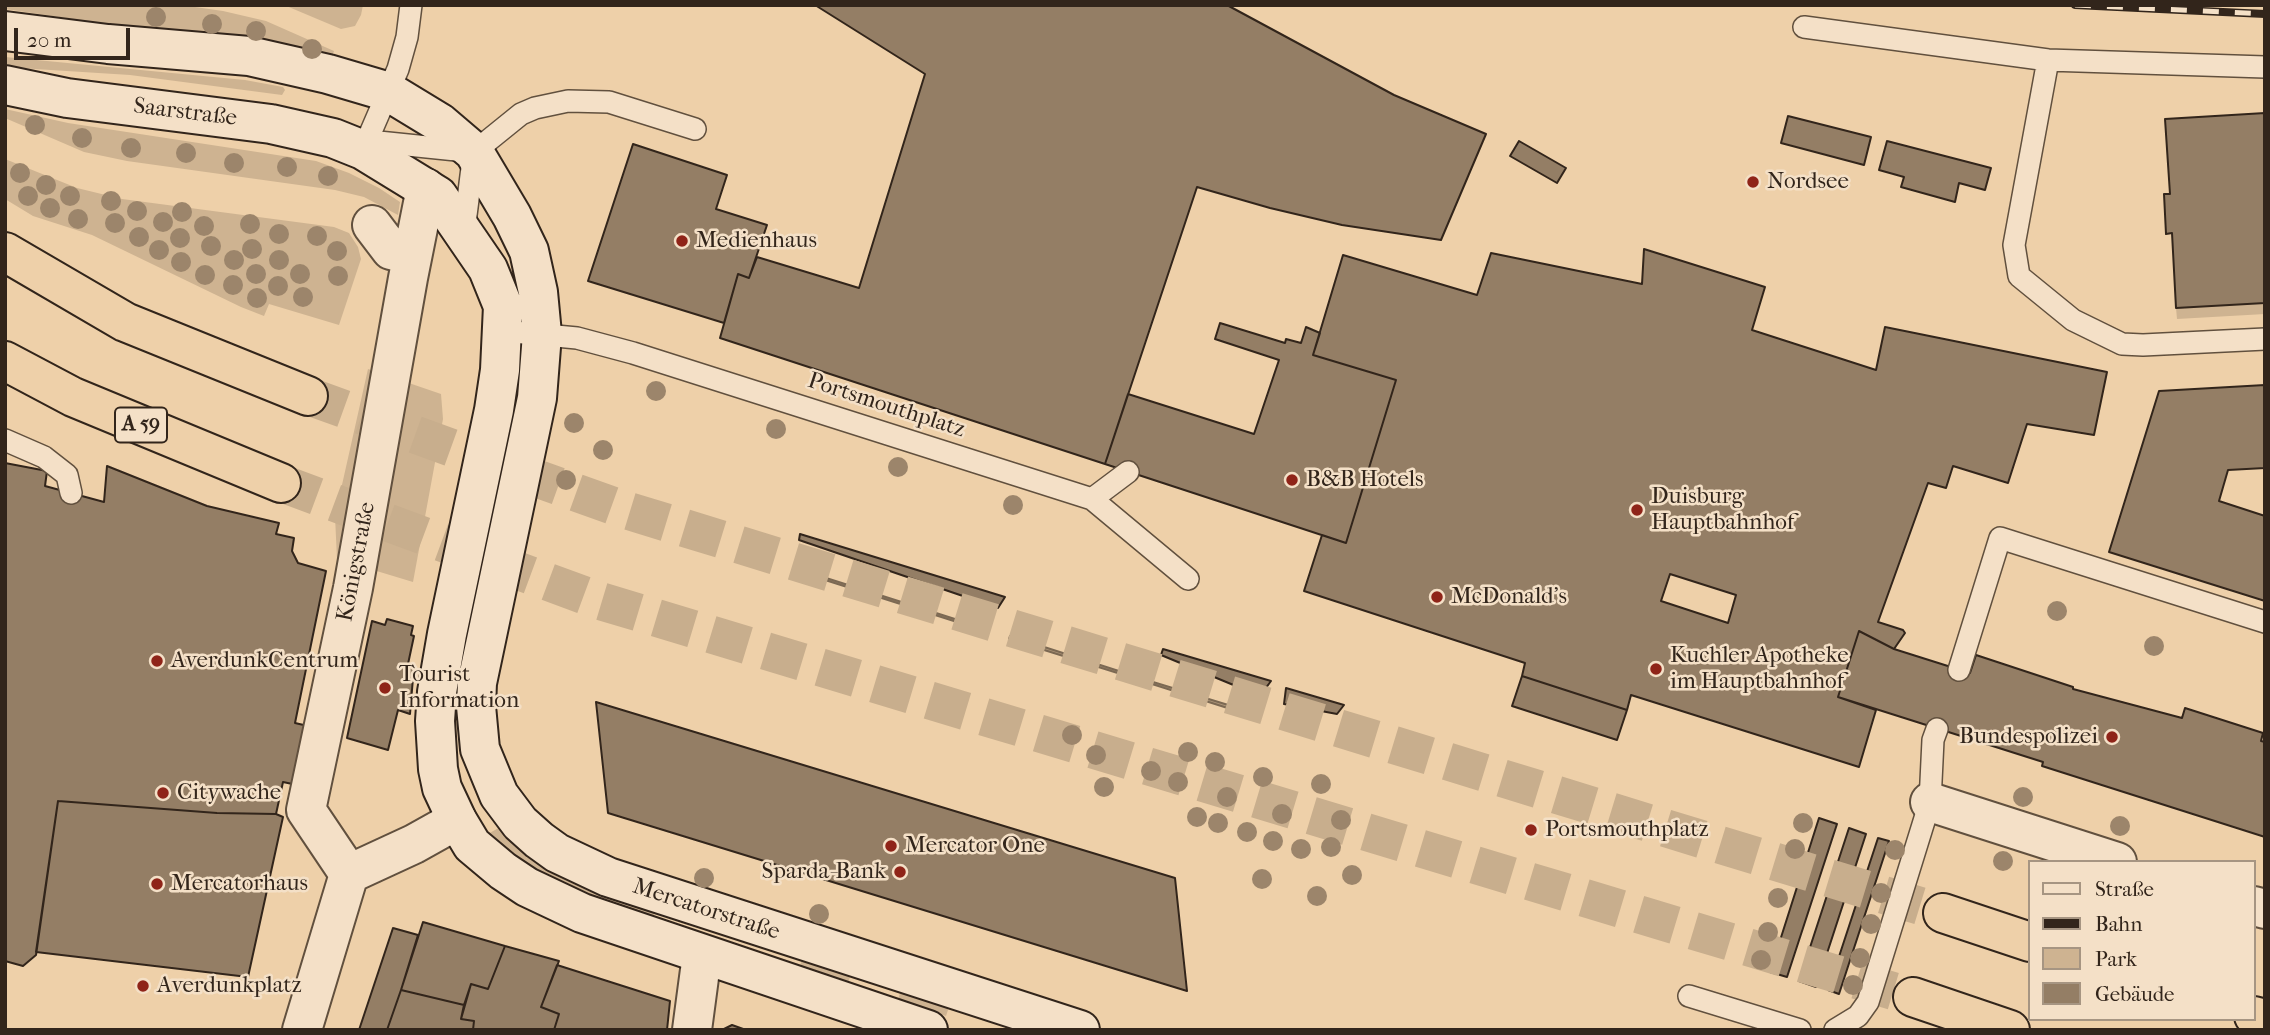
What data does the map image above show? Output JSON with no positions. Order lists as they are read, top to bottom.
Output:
{
  "streets": {
    "highway": ["A 59"],
    "main road": ["Saarstraße", "Königstraße", "Mercatorstraße"],
    "lane": ["Portsmouthplatz"]
  },
  "crossings": [
    ["Saarstraße", "Portsmouthplatz"],
    ["Saarstraße", "Königstraße"],
    ["Portsmouthplatz", "Mercatorstraße"]
  ],
  "places": [
    "Nordsee",
    "Medienhaus",
    "B&B Hotels",
    "Duisburg Hauptbahnhof",
    "McDonald's",
    "AverdunkCentrum",
    "Kuchler Apotheke im Hauptbahnhof",
    "Tourist Information",
    "Bundespolizei",
    "Citywache",
    "Portsmouthplatz",
    "Mercator One",
    "Sparda-Bank",
    "Mercatorhaus",
    "Averdunkplatz"
  ],
  "legend": [
    "Straße",
    "Bahn",
    "Park",
    "Gebäude"
  ],
  "scale_bar": "20 m"
}
